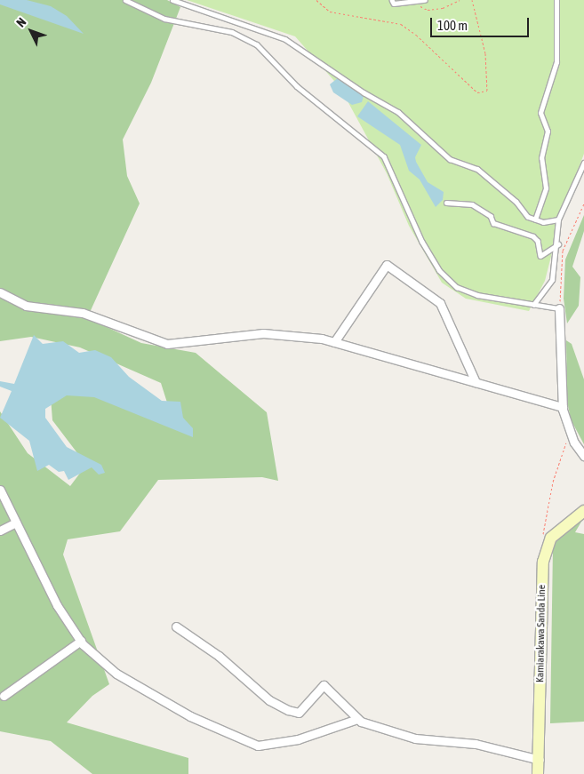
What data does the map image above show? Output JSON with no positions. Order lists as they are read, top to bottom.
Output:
{
  "streets": {
    "main road": ["Kamiarakawa Sanda Line"]
  },
  "scale_bar": "100 m",
  "north": "top left"
}
